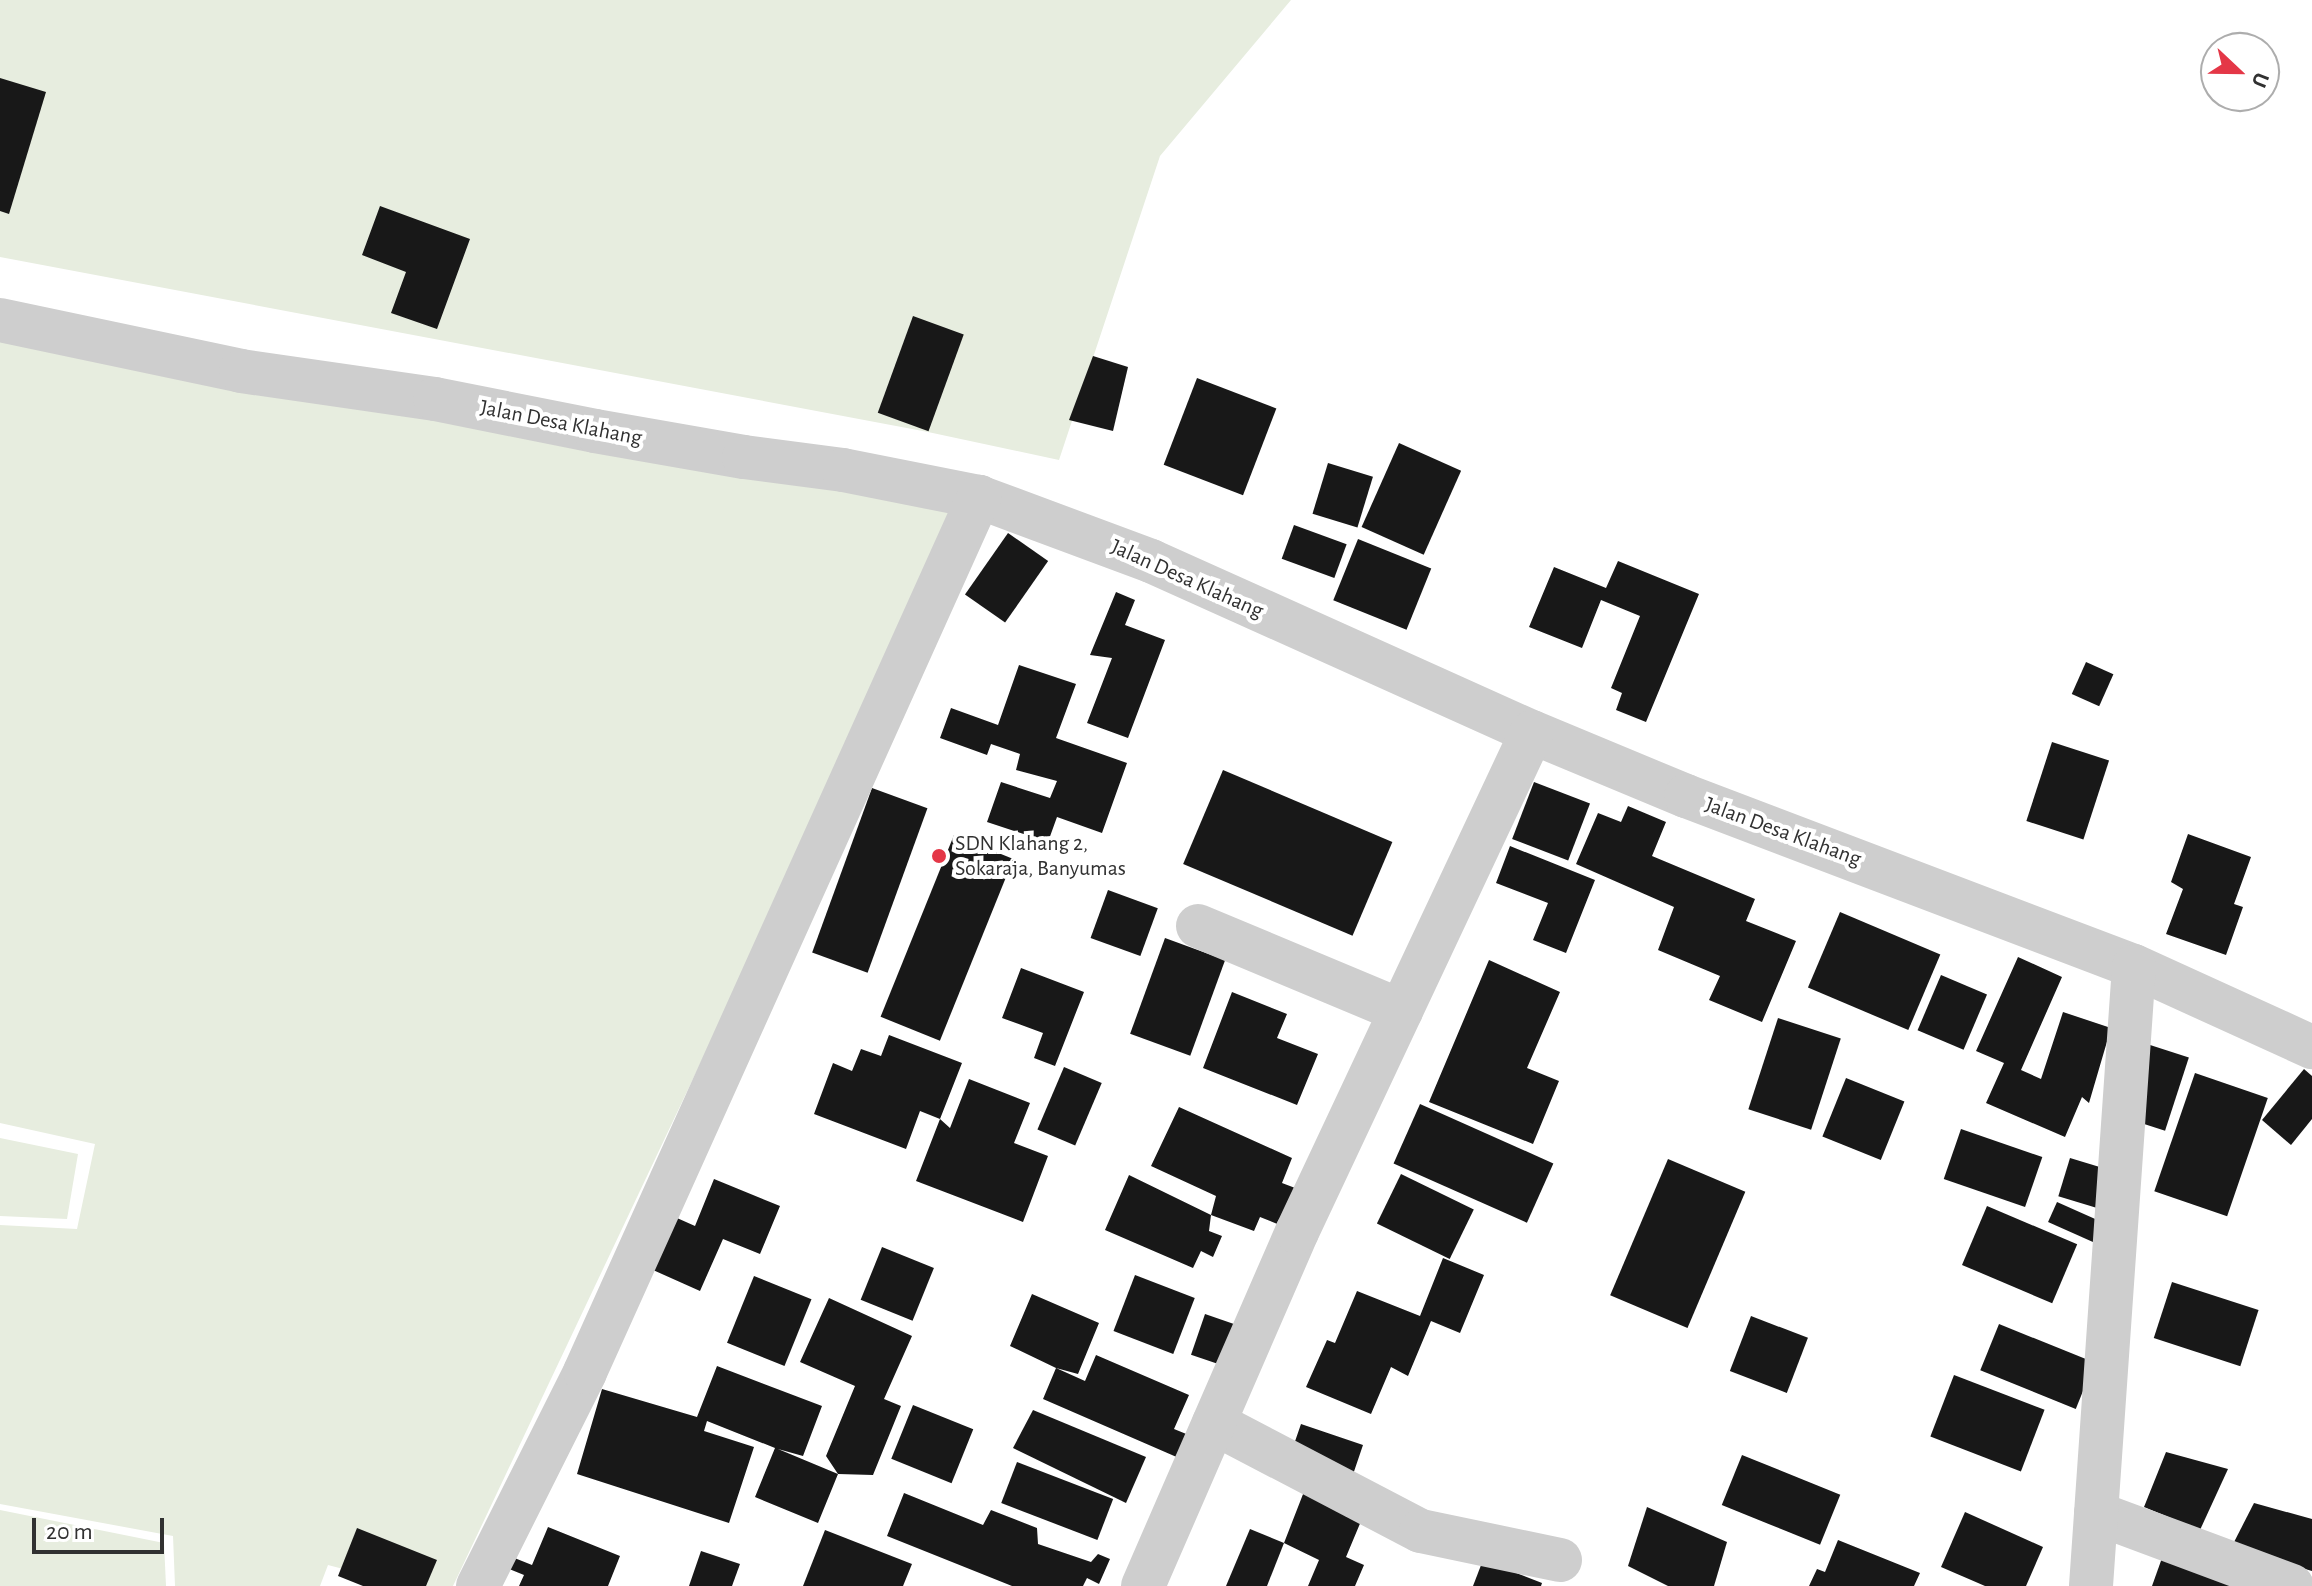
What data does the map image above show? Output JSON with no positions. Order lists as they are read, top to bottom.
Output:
{
  "streets": {
    "street": ["Jalan Desa Klahang"]
  },
  "places": ["SDN Klahang 2, Sokaraja, Banyumas"],
  "scale_bar": "20 m",
  "north": "right"
}
